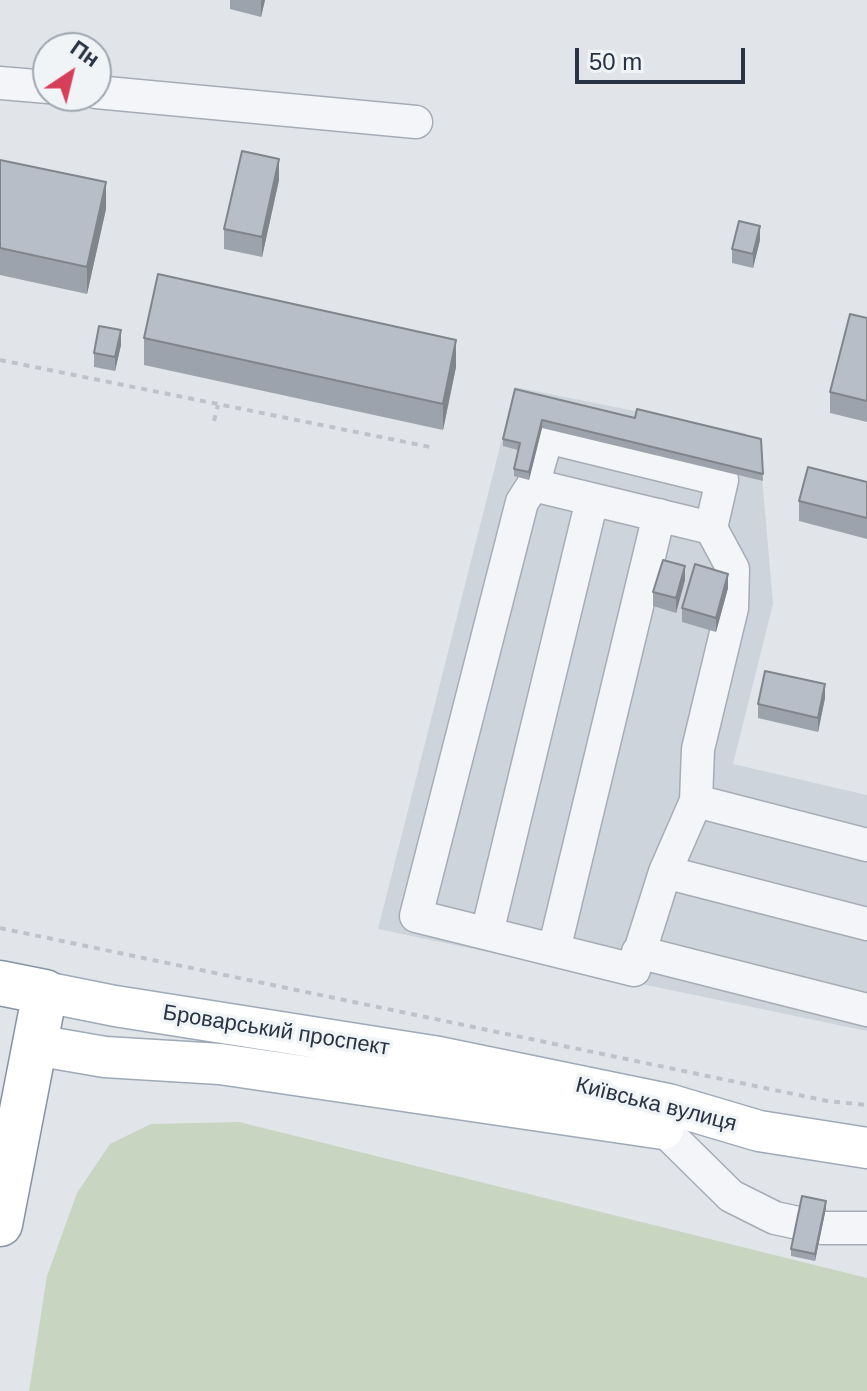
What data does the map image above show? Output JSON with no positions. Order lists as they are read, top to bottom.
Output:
{
  "streets": {
    "highway": ["Броварський проспект"],
    "main road": ["Київська вулиця"]
  },
  "crossings": [
    ["Броварський проспект", "Київська вулиця"]
  ],
  "scale_bar": "50 m",
  "north": "top right"
}
